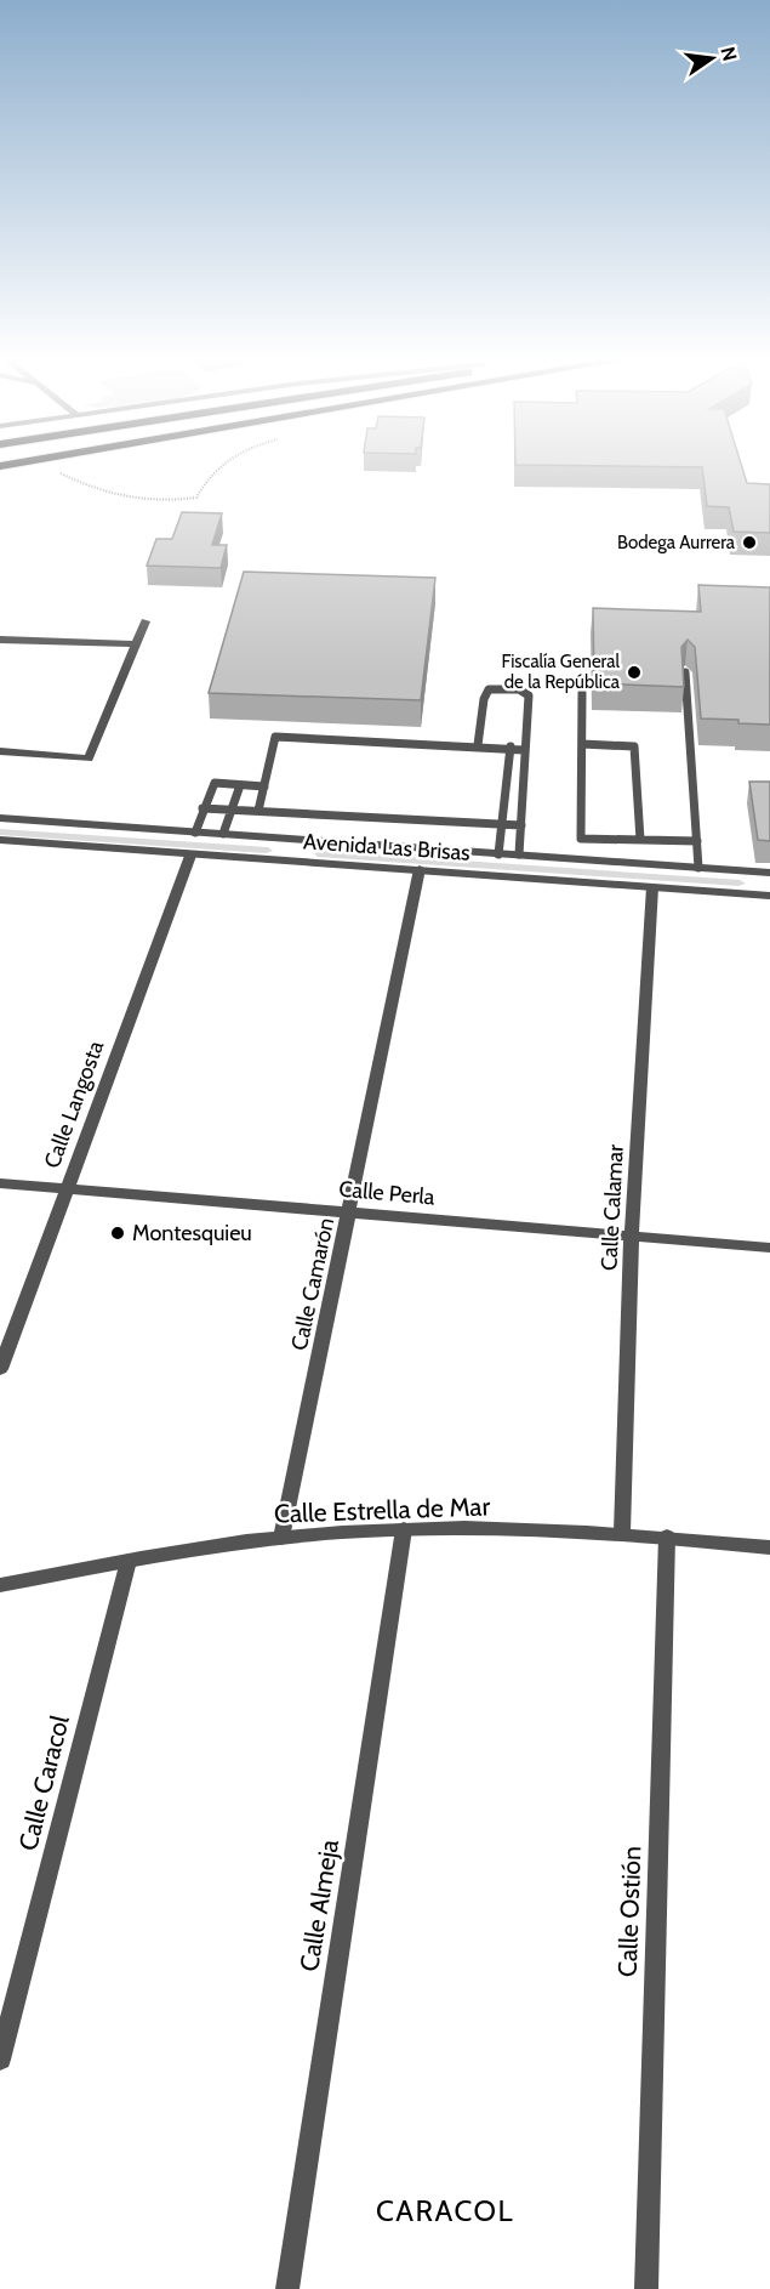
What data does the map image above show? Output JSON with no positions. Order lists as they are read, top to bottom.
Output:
{
  "streets": {
    "street": [
      "Avenida Las Brisas",
      "Calle Langosta",
      "Calle Perla",
      "Calle Calamar",
      "Calle Camarón",
      "Calle Estrella de Mar",
      "Calle Caracol",
      "Calle Almeja",
      "Calle Ostión"
    ]
  },
  "crossings": [
    ["Avenida Las Brisas", "Calle Langosta"],
    ["Avenida Las Brisas", "Calle Calamar"],
    ["Avenida Las Brisas", "Calle Camarón"],
    ["Calle Langosta", "Calle Perla"],
    ["Calle Perla", "Calle Calamar"],
    ["Calle Perla", "Calle Camarón"],
    ["Calle Calamar", "Calle Estrella de Mar"],
    ["Calle Camarón", "Calle Estrella de Mar"],
    ["Calle Estrella de Mar", "Calle Caracol"],
    ["Calle Estrella de Mar", "Calle Almeja"],
    ["Calle Estrella de Mar", "Calle Ostión"]
  ],
  "districts": ["CARACOL"],
  "places": ["Bodega Aurrera", "Fiscalía General de la República", "Montesquieu"],
  "north": "right"
}
